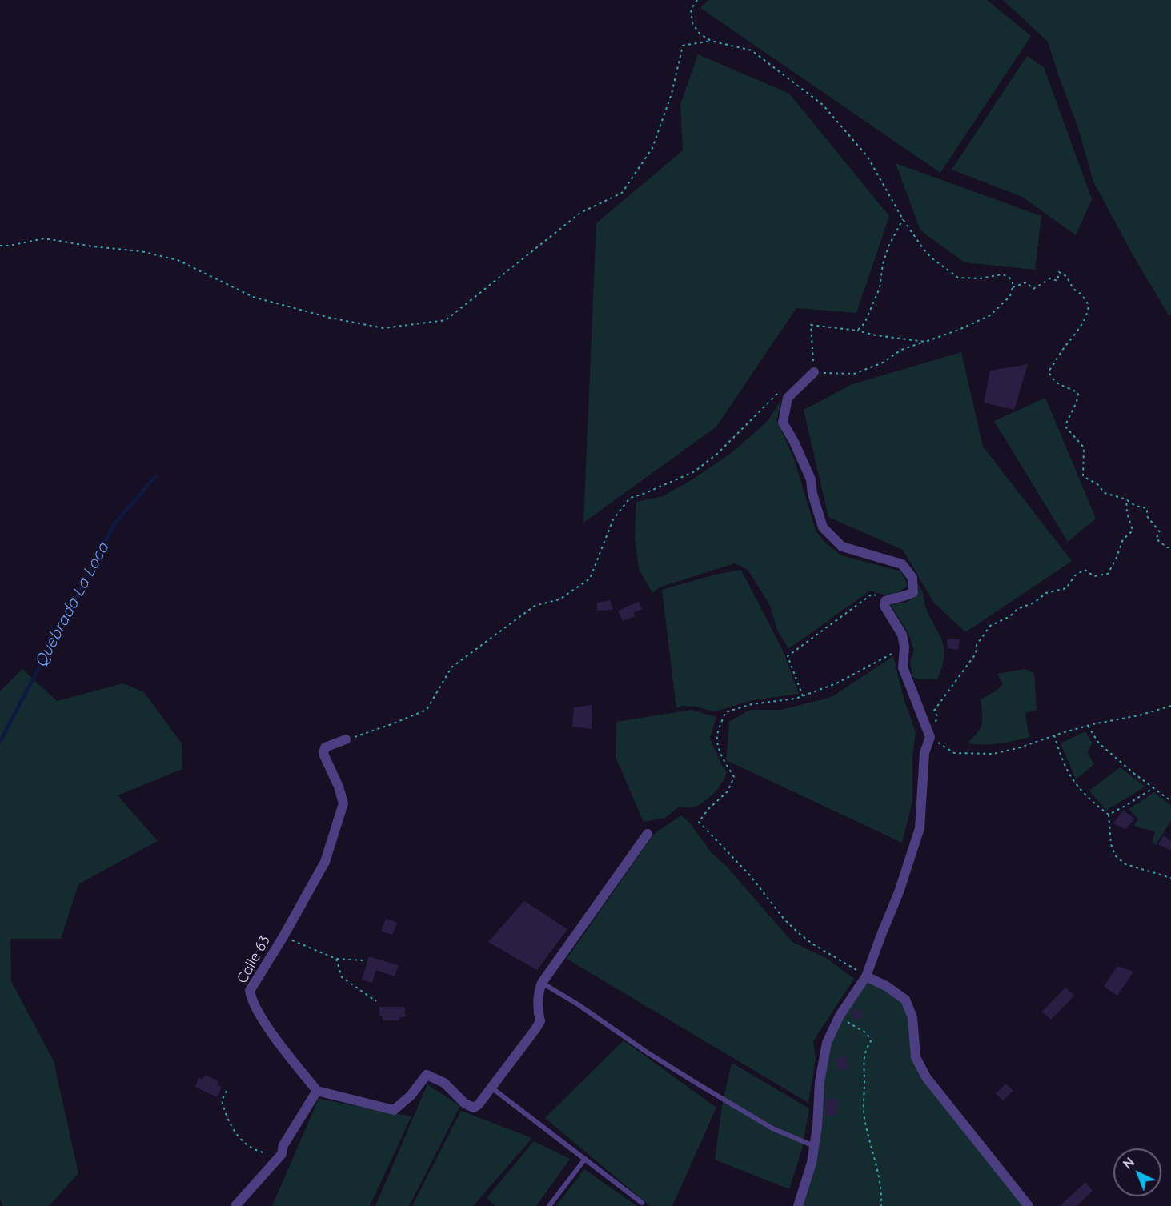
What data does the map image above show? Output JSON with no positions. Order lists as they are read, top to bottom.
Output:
{
  "streets": {
    "street": ["Calle 63"]
  },
  "water": ["Quebrada La Loca"],
  "north": "top left"
}
